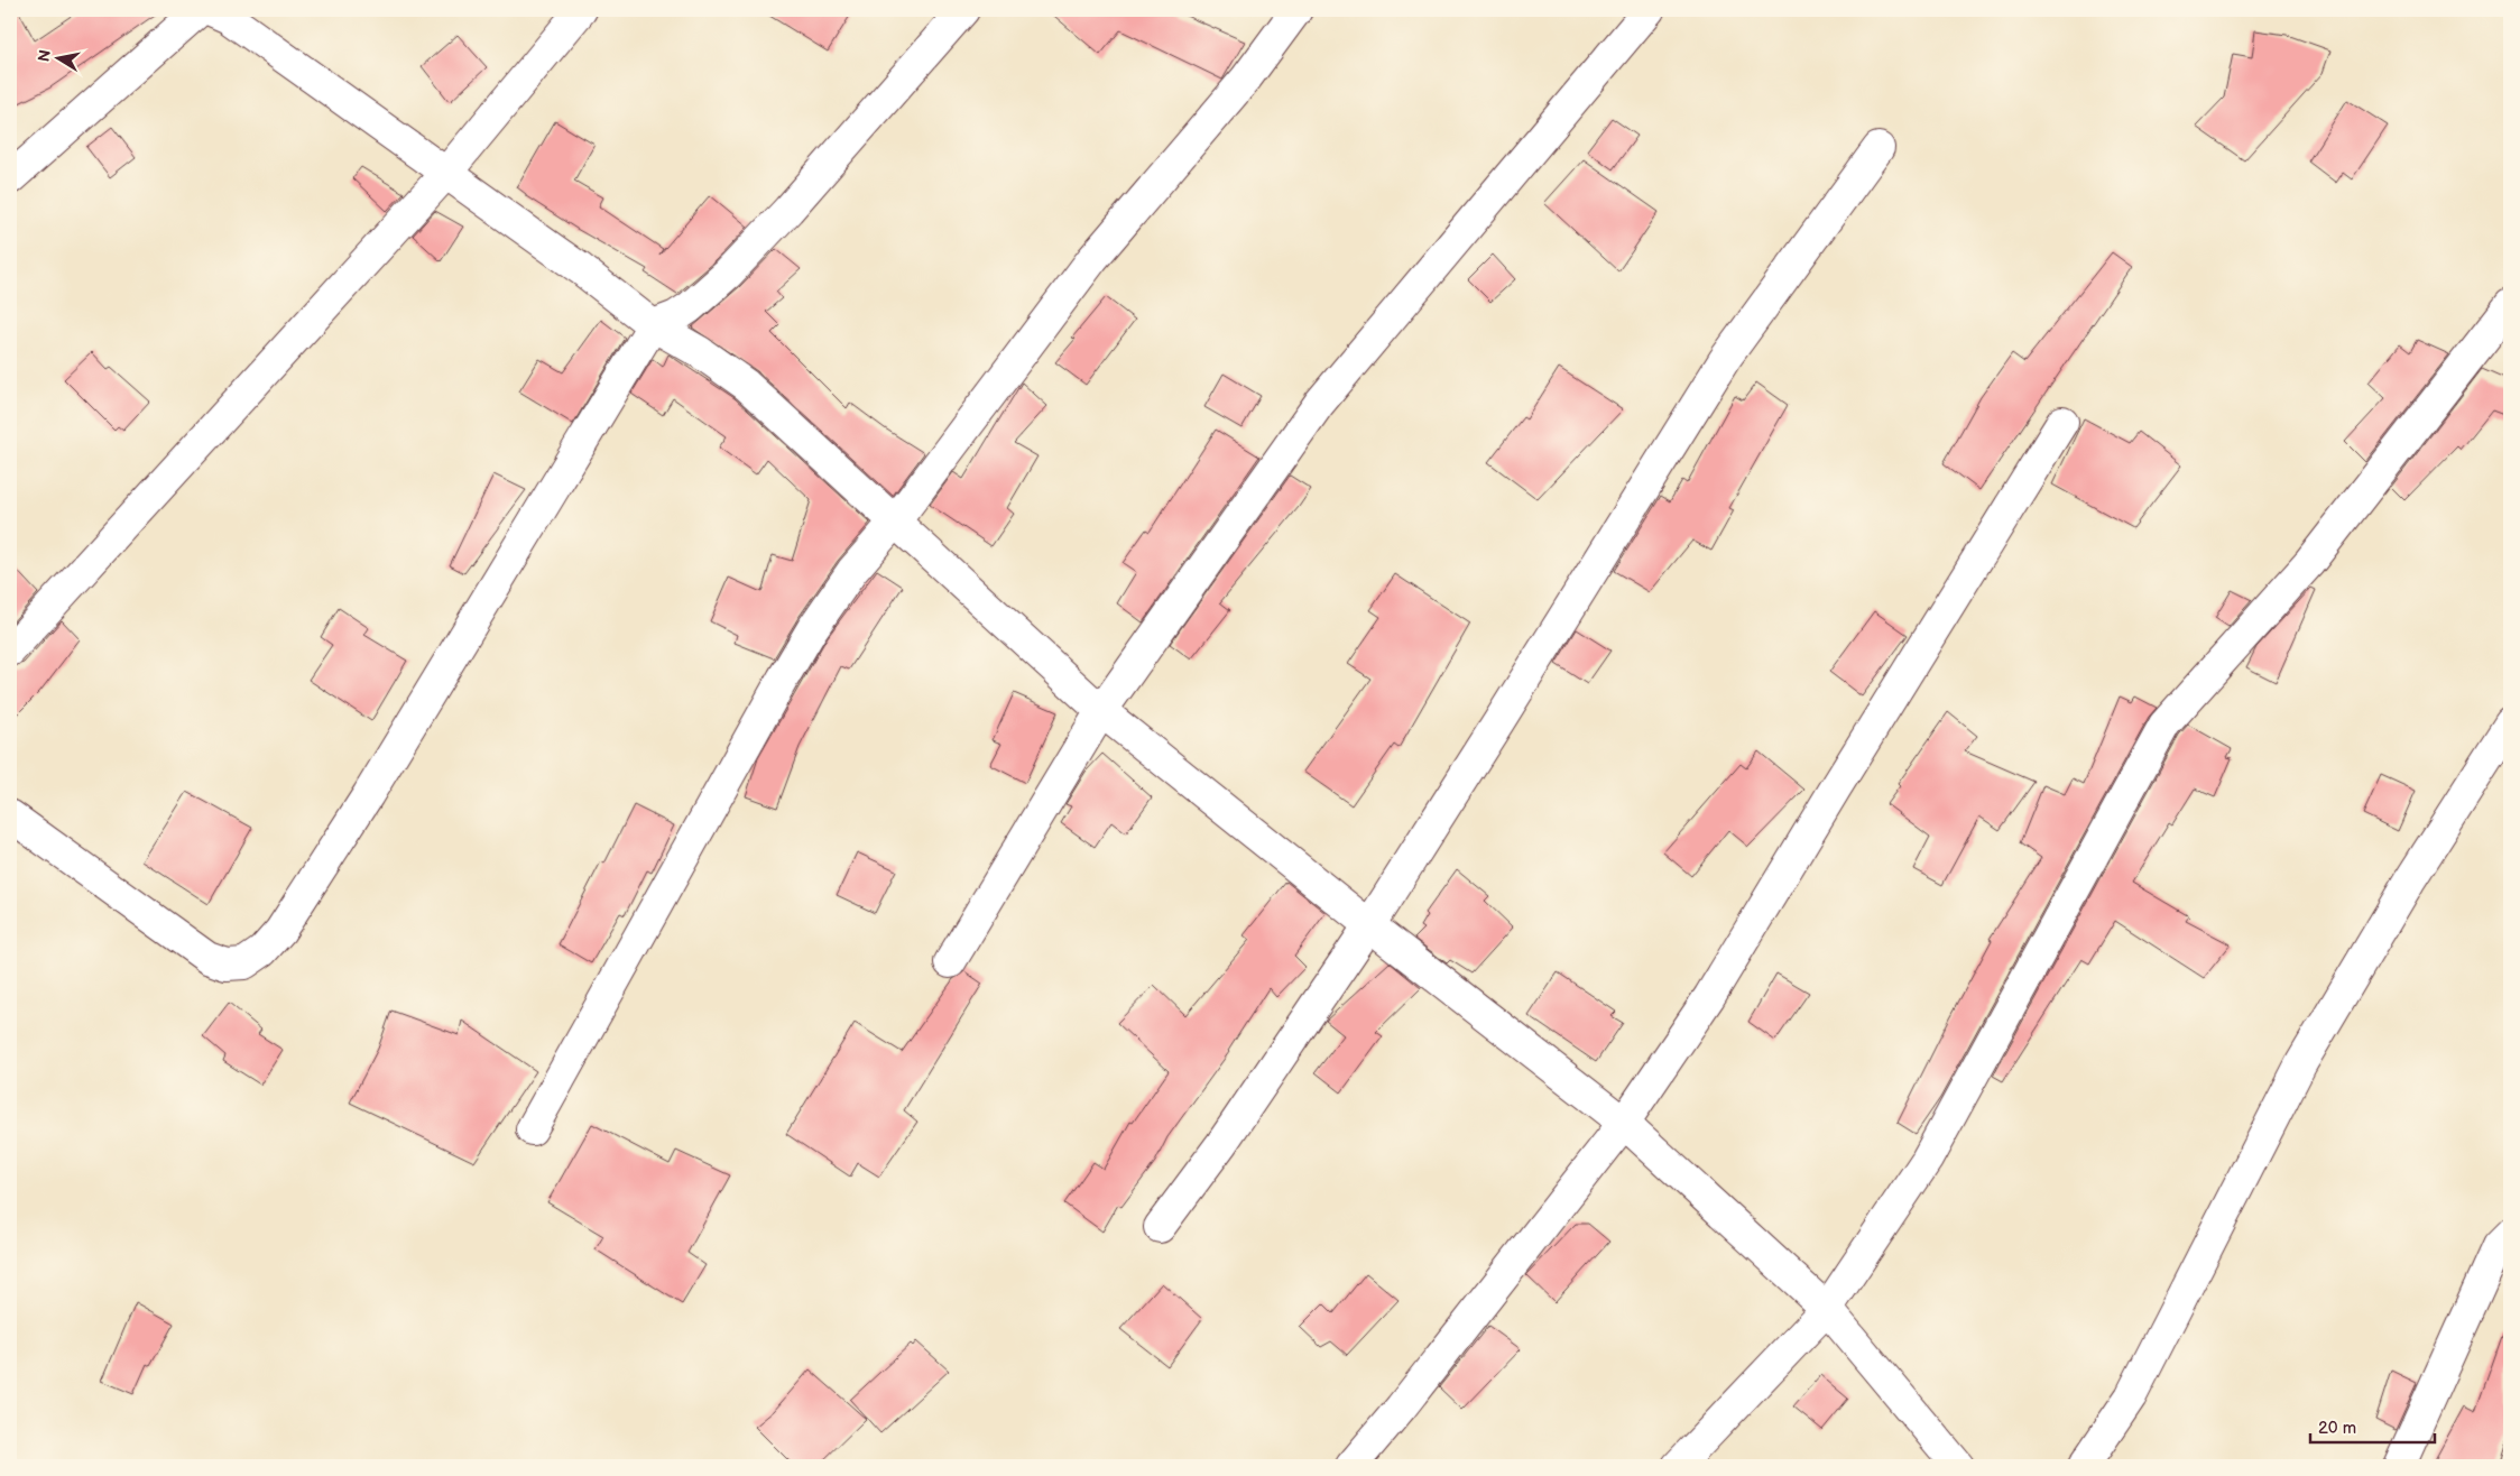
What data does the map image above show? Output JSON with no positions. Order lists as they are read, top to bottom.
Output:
{
  "scale_bar": "20 m",
  "north": "left"
}
